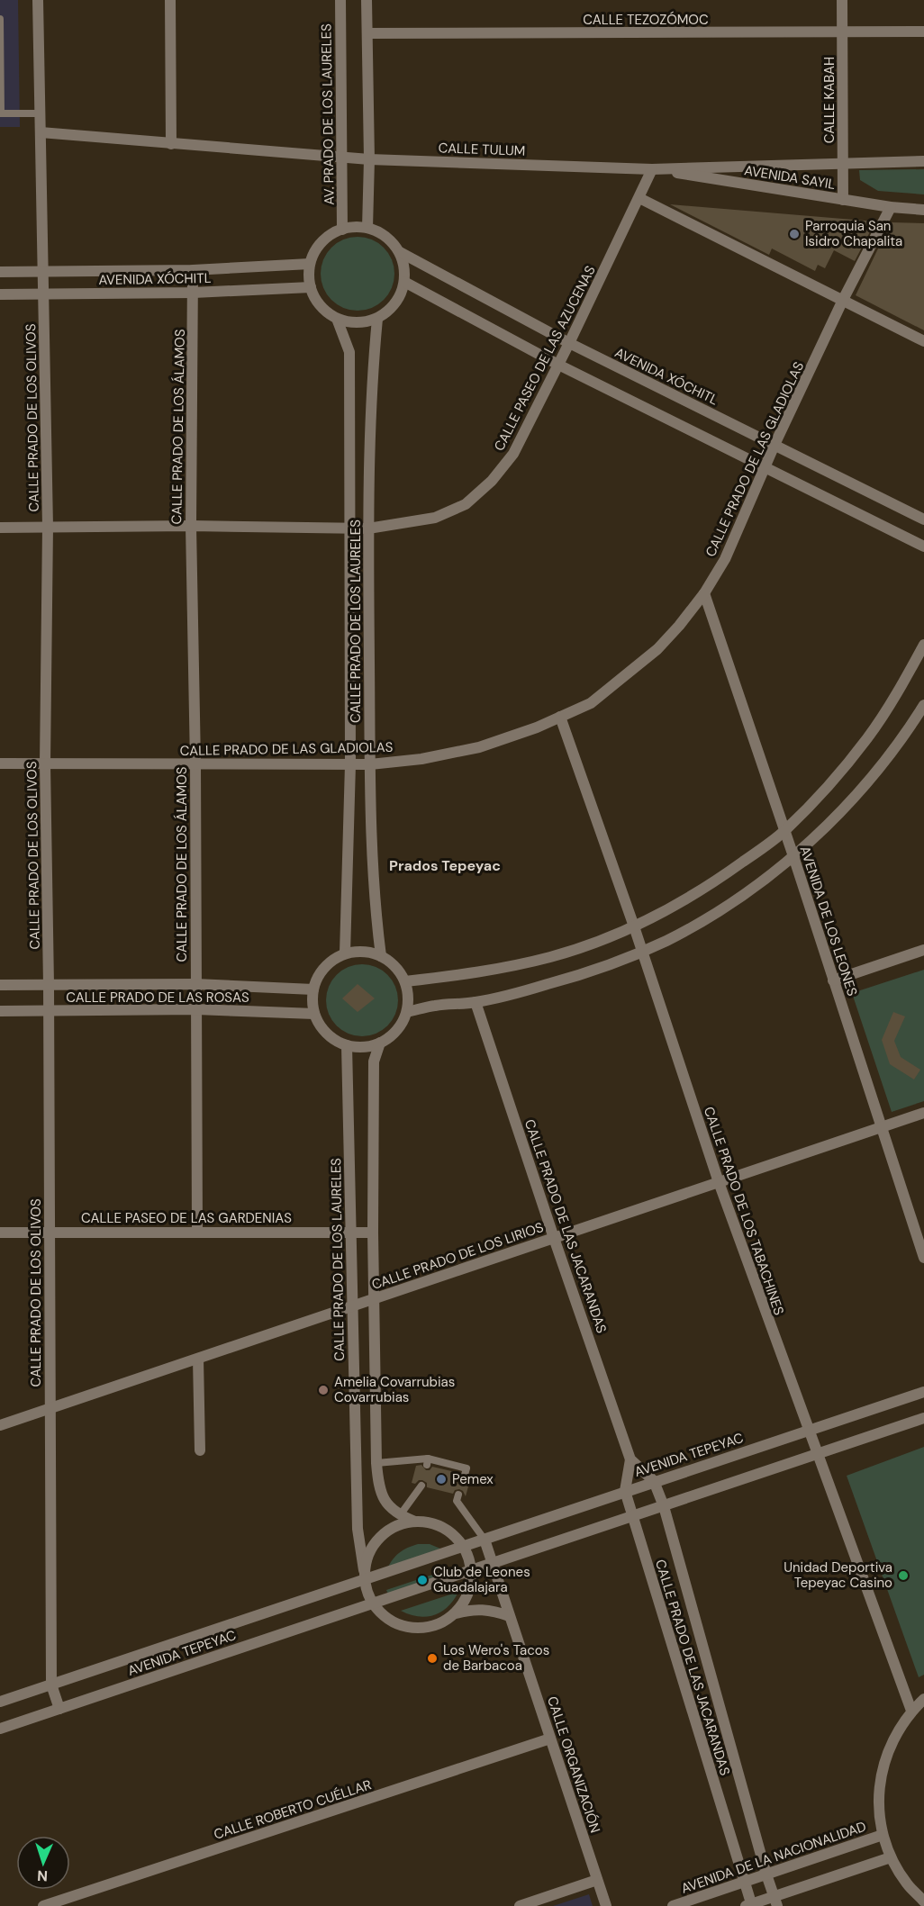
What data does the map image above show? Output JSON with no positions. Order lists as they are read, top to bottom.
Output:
{
  "streets": {
    "street": [
      "CALLE TEZOZÓMOC",
      "CALLE KABAH",
      "AV. PRADO DE LOS LAURELES",
      "CALLE TULUM",
      "AVENIDA SAYIL",
      "AVENIDA XÓCHITL",
      "CALLE PASEO DE LAS AZUCENAS",
      "CALLE PRADO DE LOS OLIVOS",
      "CALLE PRADO DE LOS ÁLAMOS",
      "CALLE PRADO DE LAS GLADIOLAS",
      "CALLE PRADO DE LOS LAURELES",
      "AVENIDA DE LOS LEONES",
      "CALLE PRADO DE LAS ROSAS",
      "CALLE PRADO DE LOS TABACHINES",
      "CALLE PASEO DE LAS GARDENIAS",
      "CALLE PRADO DE LAS JACARANDAS",
      "CALLE PRADO DE LOS LIRIOS",
      "AVENIDA TEPEYAC",
      "CALLE ORGANIZACIÓN",
      "CALLE ROBERTO CUÉLLAR",
      "AVENIDA DE LA NACIONALIDAD"
    ]
  },
  "crossings": [
    ["CALLE TEZOZÓMOC", "CALLE KABAH"],
    ["CALLE KABAH", "CALLE TULUM"],
    ["CALLE KABAH", "AVENIDA SAYIL"],
    ["AV. PRADO DE LOS LAURELES", "CALLE TULUM"],
    ["AV. PRADO DE LOS LAURELES", "AVENIDA XÓCHITL"],
    ["AV. PRADO DE LOS LAURELES", "CALLE PRADO DE LOS LAURELES"],
    ["CALLE TULUM", "AVENIDA SAYIL"],
    ["CALLE TULUM", "CALLE PASEO DE LAS AZUCENAS"],
    ["CALLE TULUM", "CALLE PRADO DE LOS OLIVOS"],
    ["AVENIDA SAYIL", "CALLE PASEO DE LAS AZUCENAS"],
    ["AVENIDA SAYIL", "CALLE PRADO DE LAS GLADIOLAS"],
    ["AVENIDA XÓCHITL", "CALLE PASEO DE LAS AZUCENAS"],
    ["AVENIDA XÓCHITL", "CALLE PRADO DE LOS OLIVOS"],
    ["AVENIDA XÓCHITL", "CALLE PRADO DE LOS ÁLAMOS"],
    ["AVENIDA XÓCHITL", "CALLE PRADO DE LAS GLADIOLAS"],
    ["AVENIDA XÓCHITL", "CALLE PRADO DE LOS LAURELES"],
    ["CALLE PASEO DE LAS AZUCENAS", "CALLE PRADO DE LOS OLIVOS"],
    ["CALLE PASEO DE LAS AZUCENAS", "CALLE PRADO DE LOS ÁLAMOS"],
    ["CALLE PASEO DE LAS AZUCENAS", "CALLE PRADO DE LOS LAURELES"],
    ["CALLE PRADO DE LOS OLIVOS", "CALLE PRADO DE LAS GLADIOLAS"],
    ["CALLE PRADO DE LOS OLIVOS", "CALLE PRADO DE LAS ROSAS"],
    ["CALLE PRADO DE LOS OLIVOS", "CALLE PASEO DE LAS GARDENIAS"],
    ["CALLE PRADO DE LOS OLIVOS", "CALLE PRADO DE LOS LIRIOS"],
    ["CALLE PRADO DE LOS OLIVOS", "AVENIDA TEPEYAC"],
    ["CALLE PRADO DE LOS ÁLAMOS", "CALLE PRADO DE LAS GLADIOLAS"],
    ["CALLE PRADO DE LOS ÁLAMOS", "CALLE PRADO DE LAS ROSAS"],
    ["CALLE PRADO DE LOS ÁLAMOS", "CALLE PASEO DE LAS GARDENIAS"],
    ["CALLE PRADO DE LAS GLADIOLAS", "CALLE PRADO DE LOS LAURELES"],
    ["CALLE PRADO DE LAS GLADIOLAS", "AVENIDA DE LOS LEONES"],
    ["CALLE PRADO DE LAS GLADIOLAS", "CALLE PRADO DE LOS TABACHINES"],
    ["CALLE PRADO DE LOS LAURELES", "CALLE PRADO DE LAS ROSAS"],
    ["CALLE PRADO DE LOS LAURELES", "CALLE PASEO DE LAS GARDENIAS"],
    ["CALLE PRADO DE LOS LAURELES", "CALLE PRADO DE LOS LIRIOS"],
    ["CALLE PRADO DE LOS LAURELES", "AVENIDA TEPEYAC"],
    ["AVENIDA DE LOS LEONES", "CALLE PRADO DE LOS LIRIOS"],
    ["CALLE PRADO DE LOS TABACHINES", "CALLE PRADO DE LOS LIRIOS"],
    ["CALLE PRADO DE LOS TABACHINES", "AVENIDA TEPEYAC"],
    ["CALLE PRADO DE LAS JACARANDAS", "CALLE PRADO DE LOS LIRIOS"],
    ["CALLE PRADO DE LAS JACARANDAS", "AVENIDA TEPEYAC"],
    ["CALLE PRADO DE LAS JACARANDAS", "AVENIDA DE LA NACIONALIDAD"],
    ["AVENIDA TEPEYAC", "CALLE ORGANIZACIÓN"],
    ["CALLE ORGANIZACIÓN", "CALLE ROBERTO CUÉLLAR"]
  ],
  "districts": ["Prados Tepeyac"],
  "places": [
    "Parroquia San Isidro Chapalita",
    "Amelia Covarrubias Covarrubias",
    "Pemex",
    "Unidad Deportiva Tepeyac Casino",
    "Club de Leones Guadalajara",
    "Los Wero's Tacos de Barbacoa"
  ],
  "north": "bottom"
}
